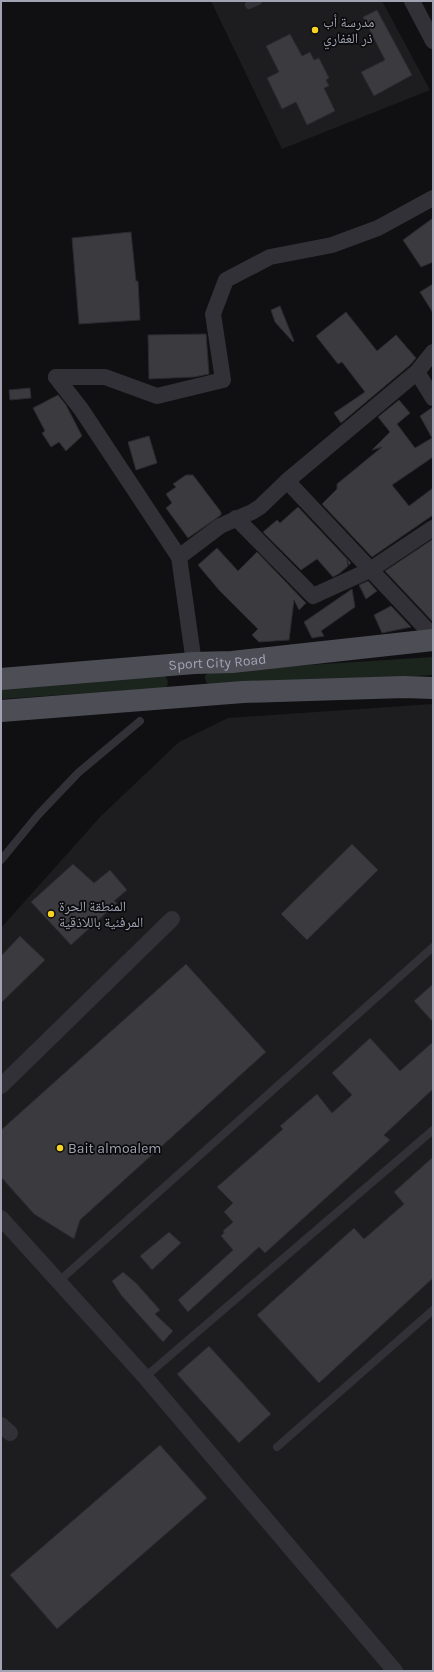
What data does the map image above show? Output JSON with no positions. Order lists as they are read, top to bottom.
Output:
{
  "streets": {
    "main road": ["Sport City Road"]
  },
  "places": ["مدرسة أب ذر الغفاري", "المنطقة الحرة المرفئية باللاذقية", "Bait almoalem"]
}
